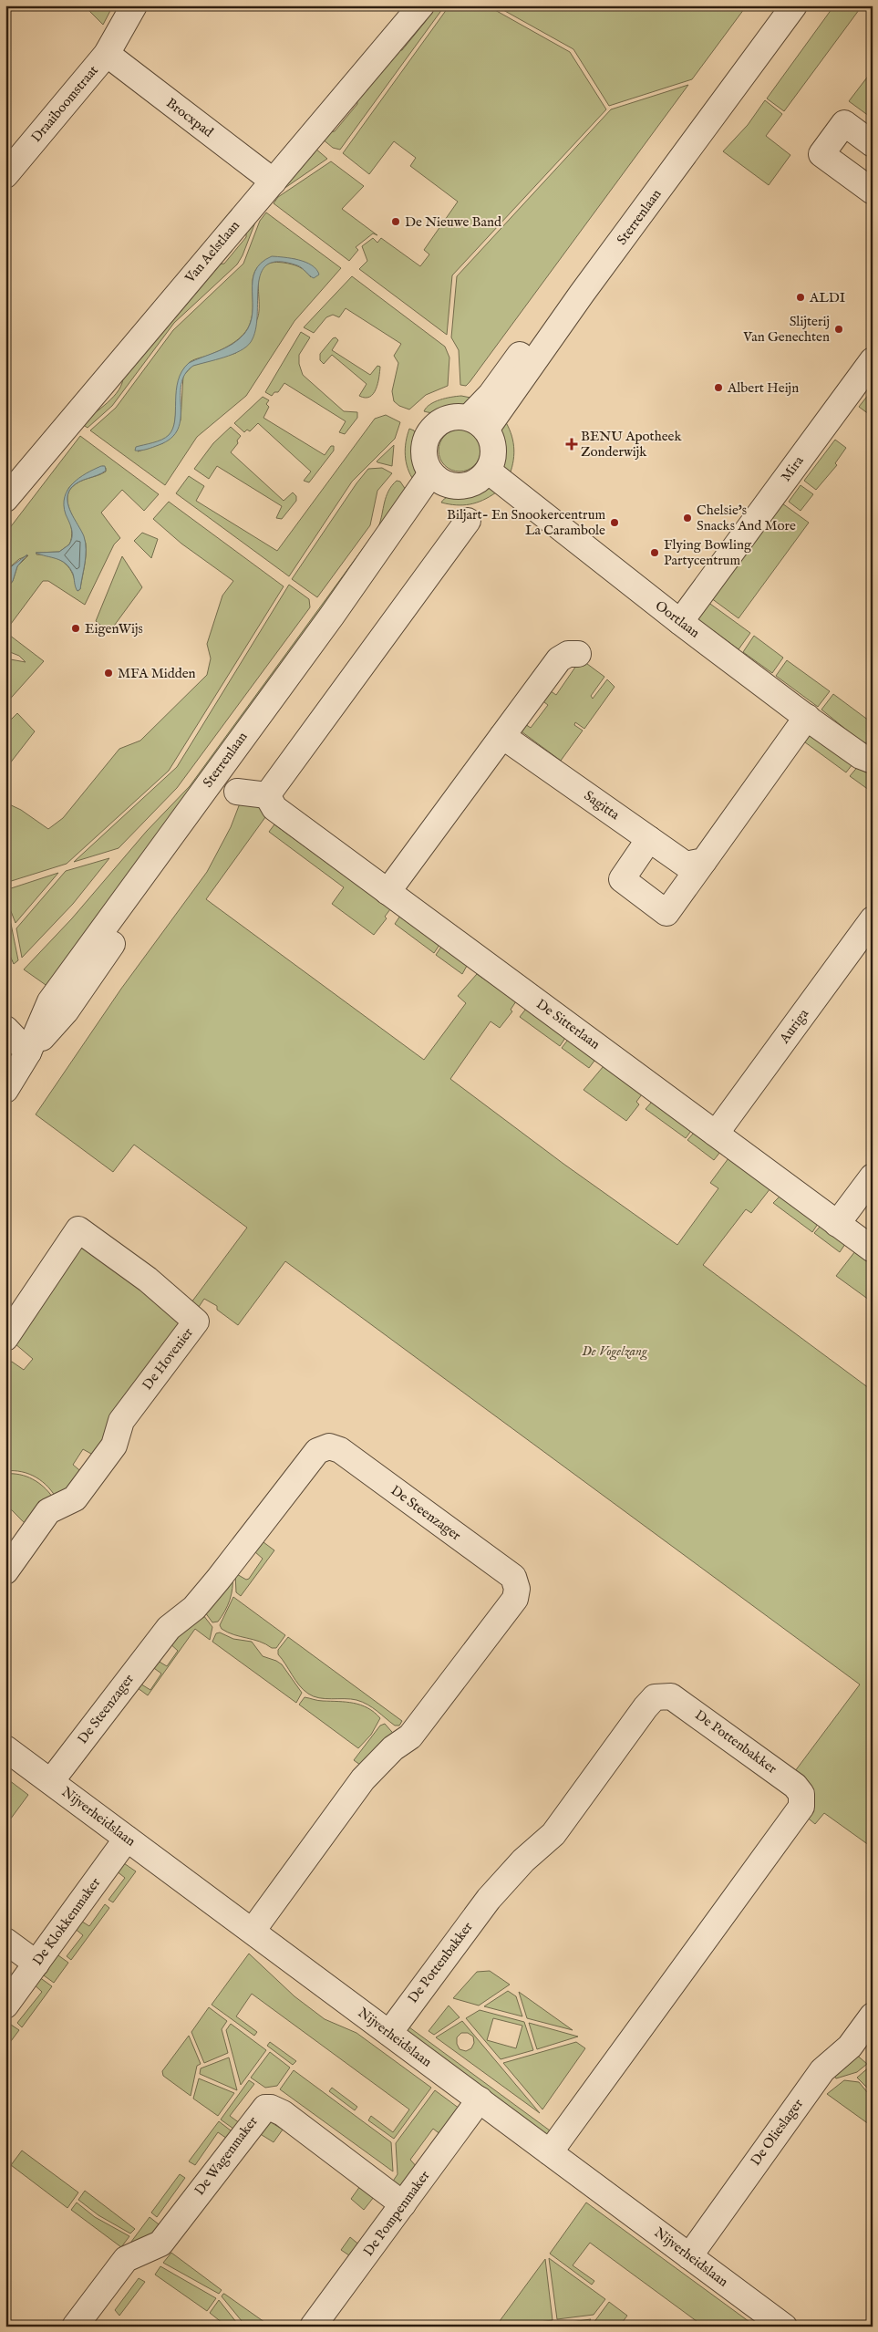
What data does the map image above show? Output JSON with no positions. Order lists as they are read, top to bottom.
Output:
{
  "streets": {
    "street": [
      "Draaiboomstraat",
      "Brocxpad",
      "Sterrenlaan",
      "Van Aelstlaan",
      "Mira",
      "Oortlaan",
      "Sagitta",
      "De Sitterlaan",
      "Auriga",
      "De Hovenier",
      "De Steenzager",
      "De Pottenbakker",
      "Nijverheidslaan",
      "De Klokkenmaker",
      "De Olieslager",
      "De Wagenmaker",
      "De Pompenmaker"
    ]
  },
  "crossings": [
    ["Draaiboomstraat", "Brocxpad"],
    ["Brocxpad", "Van Aelstlaan"],
    ["Sterrenlaan", "Oortlaan"],
    ["Sterrenlaan", "De Sitterlaan"],
    ["Mira", "Oortlaan"],
    ["De Sitterlaan", "Auriga"],
    ["De Steenzager", "Nijverheidslaan"],
    ["De Pottenbakker", "Nijverheidslaan"],
    ["Nijverheidslaan", "De Klokkenmaker"],
    ["Nijverheidslaan", "De Olieslager"],
    ["Nijverheidslaan", "De Pompenmaker"],
    ["De Wagenmaker", "De Pompenmaker"]
  ],
  "parks": ["De Vogelzang"],
  "places": {
    "other": [
      "De Nieuwe Band",
      "ALDI",
      "Slijterij Van Genechten",
      "Albert Heijn",
      "Chelsie's Snacks And More",
      "Biljart- En Snookercentrum La Carambole",
      "Flying Bowling Partycentrum",
      "EigenWijs",
      "MFA Midden"
    ],
    "health": ["BENU Apotheek Zonderwijk"]
  }
}
